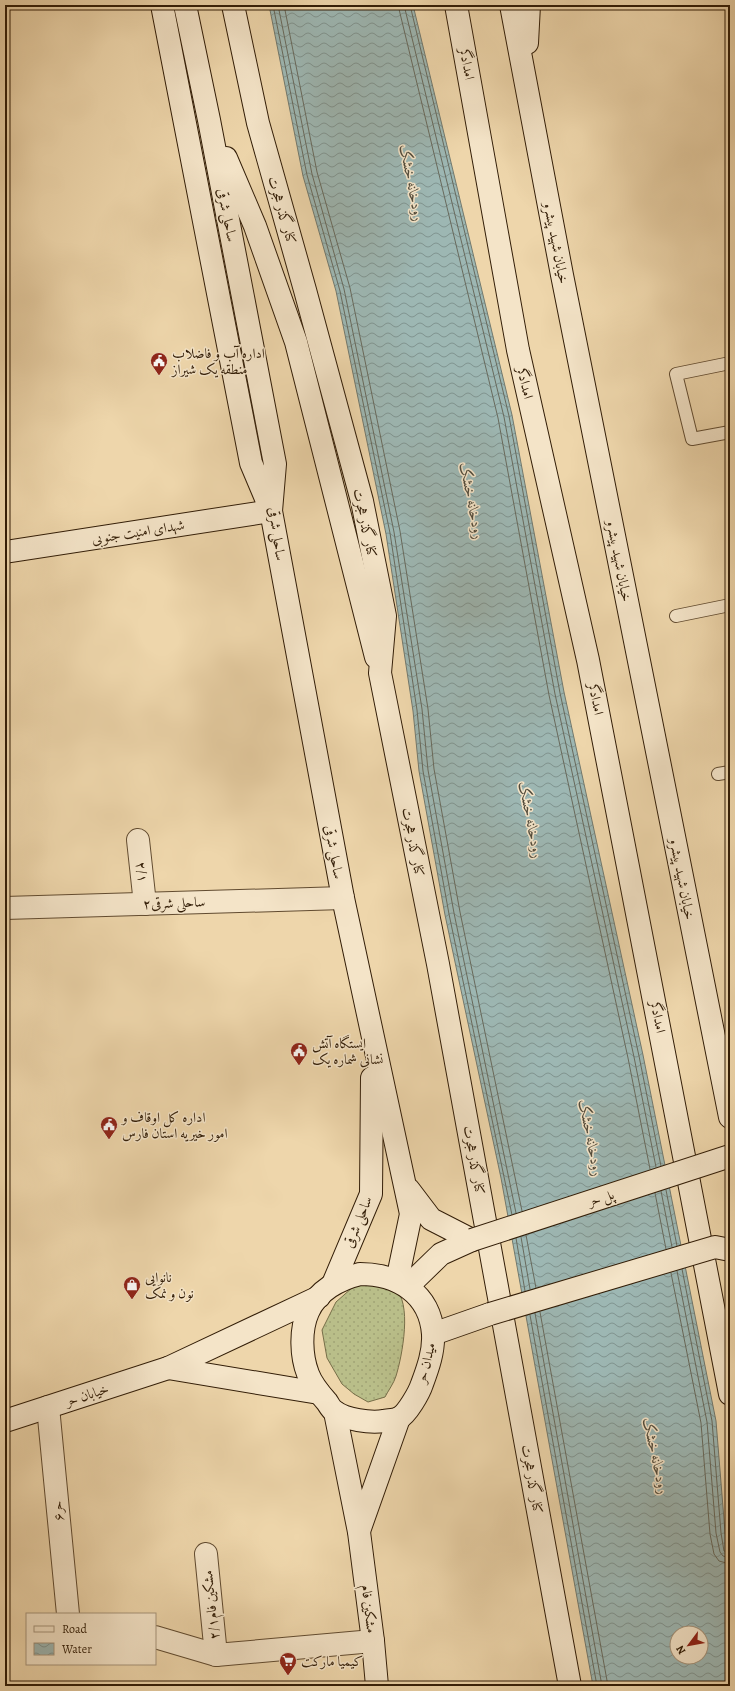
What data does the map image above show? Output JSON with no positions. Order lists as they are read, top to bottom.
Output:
{
  "streets": {
    "main road": [
      "امدادگر",
      "کنار گذر هجرت",
      "ساحلی شرقی",
      "خیابان شهید پیشرو",
      "شهدای امنیت جنوبی",
      "۲/‍‍۱",
      "ساحلی شرقی۲",
      "پل حر",
      "میدان حر",
      "خیابان حر",
      "حر۶",
      "۲/۱مشکین فام",
      "مشکین فام"
    ]
  },
  "crossings": [
    ["ساحلی شرقی", "شهدای امنیت جنوبی"],
    ["ساحلی شرقی", "ساحلی شرقی۲"],
    ["ساحلی شرقی", "پل حر"],
    ["ساحلی شرقی", "میدان حر"],
    ["ساحلی شرقی", "خیابان حر"],
    ["ساحلی شرقی", "مشکین فام"],
    ["۲/‍‍۱", "ساحلی شرقی۲"],
    ["پل حر", "میدان حر"],
    ["پل حر", "خیابان حر"],
    ["پل حر", "مشکین فام"],
    ["میدان حر", "خیابان حر"],
    ["میدان حر", "مشکین فام"],
    ["خیابان حر", "حر۶"],
    ["خیابان حر", "مشکین فام"]
  ],
  "water": ["رودخانه خشک"],
  "places": {
    "public building": ["اداره آب و فاضلاب منطقه یک شیراز", "ایستگاه آتش نشانی شماره یک", "اداره کل اوقاف و امور خیریه استان فارس"],
    "shop": ["نانوایی نون و نمک"],
    "supermarket": ["کیمیا مارکت"]
  },
  "legend": ["Road", "Water"],
  "north": "bottom left"
}
